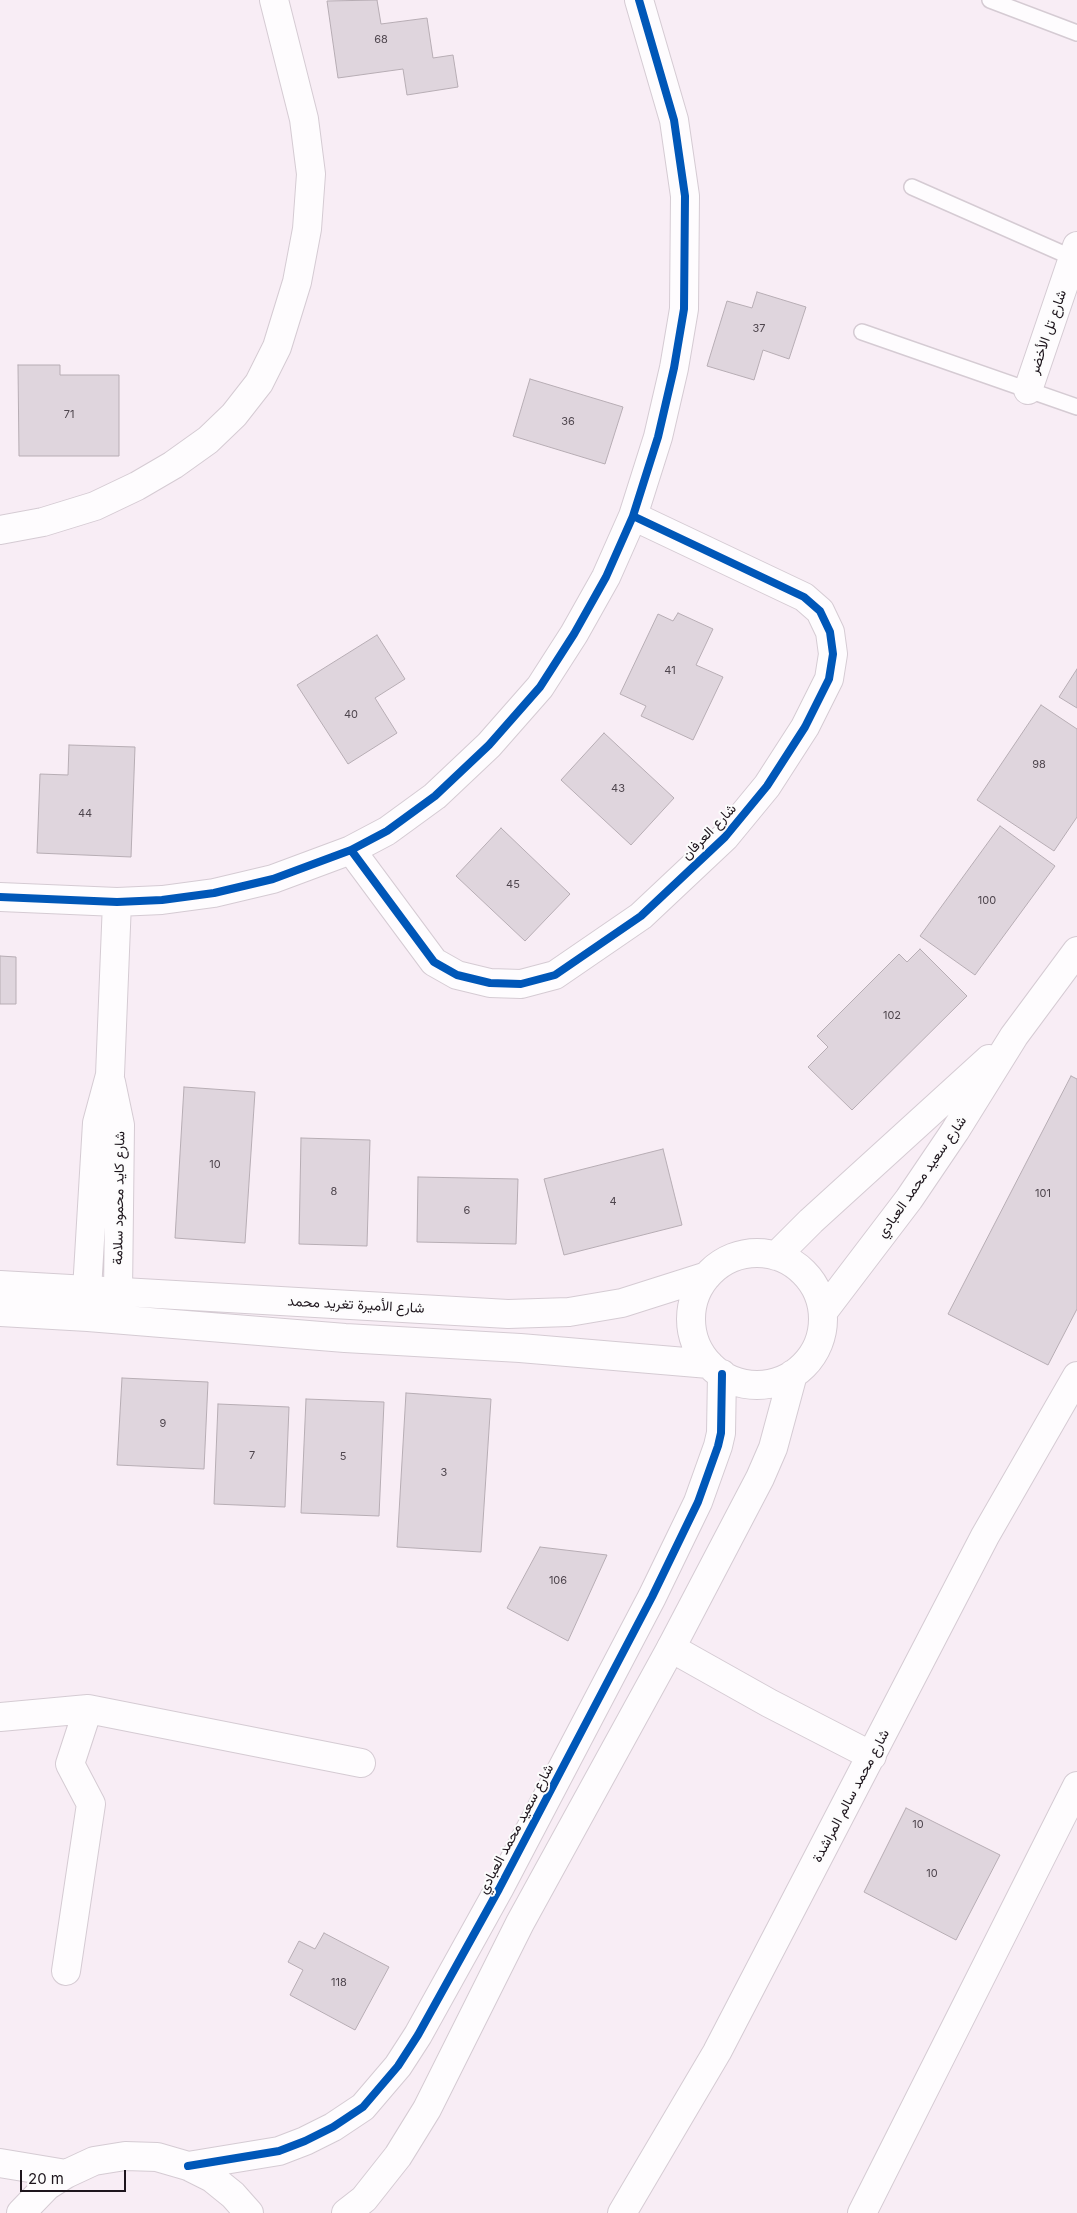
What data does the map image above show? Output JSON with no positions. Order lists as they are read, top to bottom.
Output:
{
  "streets": {
    "street": [
      "شارع تل الأخضر",
      "شارع العرفان",
      "شارع سعيد محمد العبادي",
      "شارع كايد محمود سلامة",
      "شارع الأميرة تغريد محمد",
      "شارع محمد سالم المراشدة"
    ]
  },
  "crossings": [
    ["شارع سعيد محمد العبادي", "شارع الأميرة تغريد محمد"],
    ["شارع كايد محمود سلامة", "شارع الأميرة تغريد محمد"]
  ],
  "house_numbers": [
    "68",
    "37",
    "71",
    "36",
    "41",
    "40",
    "98",
    "43",
    "44",
    "45",
    "100",
    "102",
    "10",
    "8",
    "101",
    "4",
    "6",
    "9",
    "7",
    "5",
    "3",
    "106",
    "10",
    "10",
    "118"
  ],
  "scale_bar": "20 m"
}
